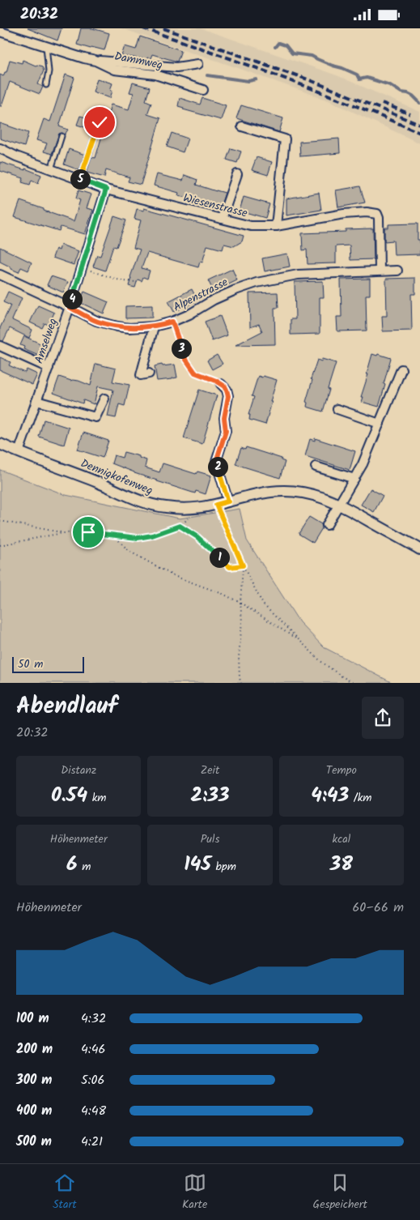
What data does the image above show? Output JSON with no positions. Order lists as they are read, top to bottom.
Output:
{
  "streets": {
    "street": [
      "Dammweg",
      "Wiesenstrasse",
      "Alpenstrasse",
      "Amselweg",
      "Dennigkofenweg"
    ]
  },
  "crossings": [
    ["Wiesenstrasse", "Alpenstrasse"],
    ["Wiesenstrasse", "Amselweg"],
    ["Alpenstrasse", "Amselweg"],
    ["Amselweg", "Dennigkofenweg"]
  ],
  "scale_bar": "50 m",
  "page": {
    "status": "20:32",
    "pins": [
      "5",
      "4",
      "3",
      "2",
      "1"
    ],
    "scale": "50 m",
    "heading": ["Abendlauf", "20:32"],
    "stats": [
      ["Distanz", "0.54 km"],
      ["Zeit", "2:33"],
      ["Tempo", "4:43 /km"],
      ["Höhenmeter", "6 m"],
      ["Puls", "145 bpm"],
      ["kcal", "38"]
    ],
    "chart": ["Höhenmeter", "60–66 m"],
    "list": [
      {
        "name": "100 m",
        "note": "4:32"
      },
      {
        "name": "200 m",
        "note": "4:46"
      },
      {
        "name": "300 m",
        "note": "5:06"
      },
      {
        "name": "400 m",
        "note": "4:48"
      },
      {
        "name": "500 m",
        "note": "4:21"
      }
    ],
    "tabs": ["Start", "Karte", "Gespeichert"]
  }
}
